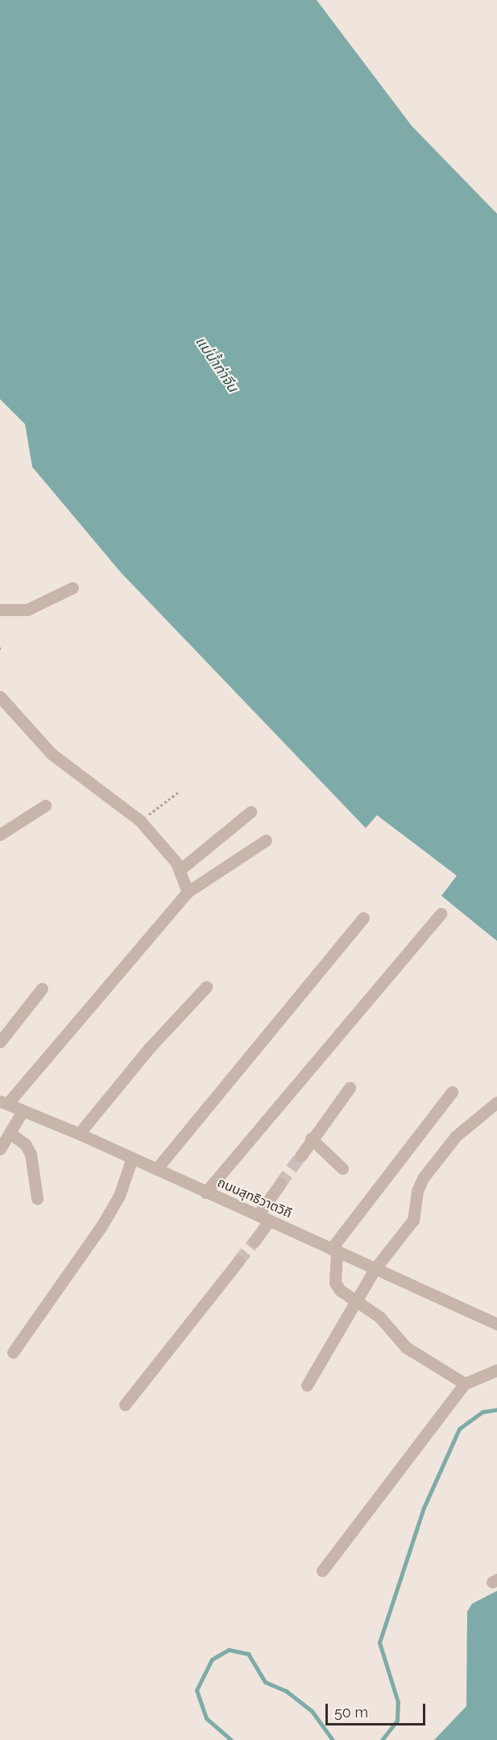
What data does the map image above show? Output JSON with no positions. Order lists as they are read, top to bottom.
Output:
{
  "streets": {
    "street": ["ถนนสุทธิวาตวิถี"]
  },
  "water": ["แม่น้ำท่าจีน"],
  "scale_bar": "50 m"
}
